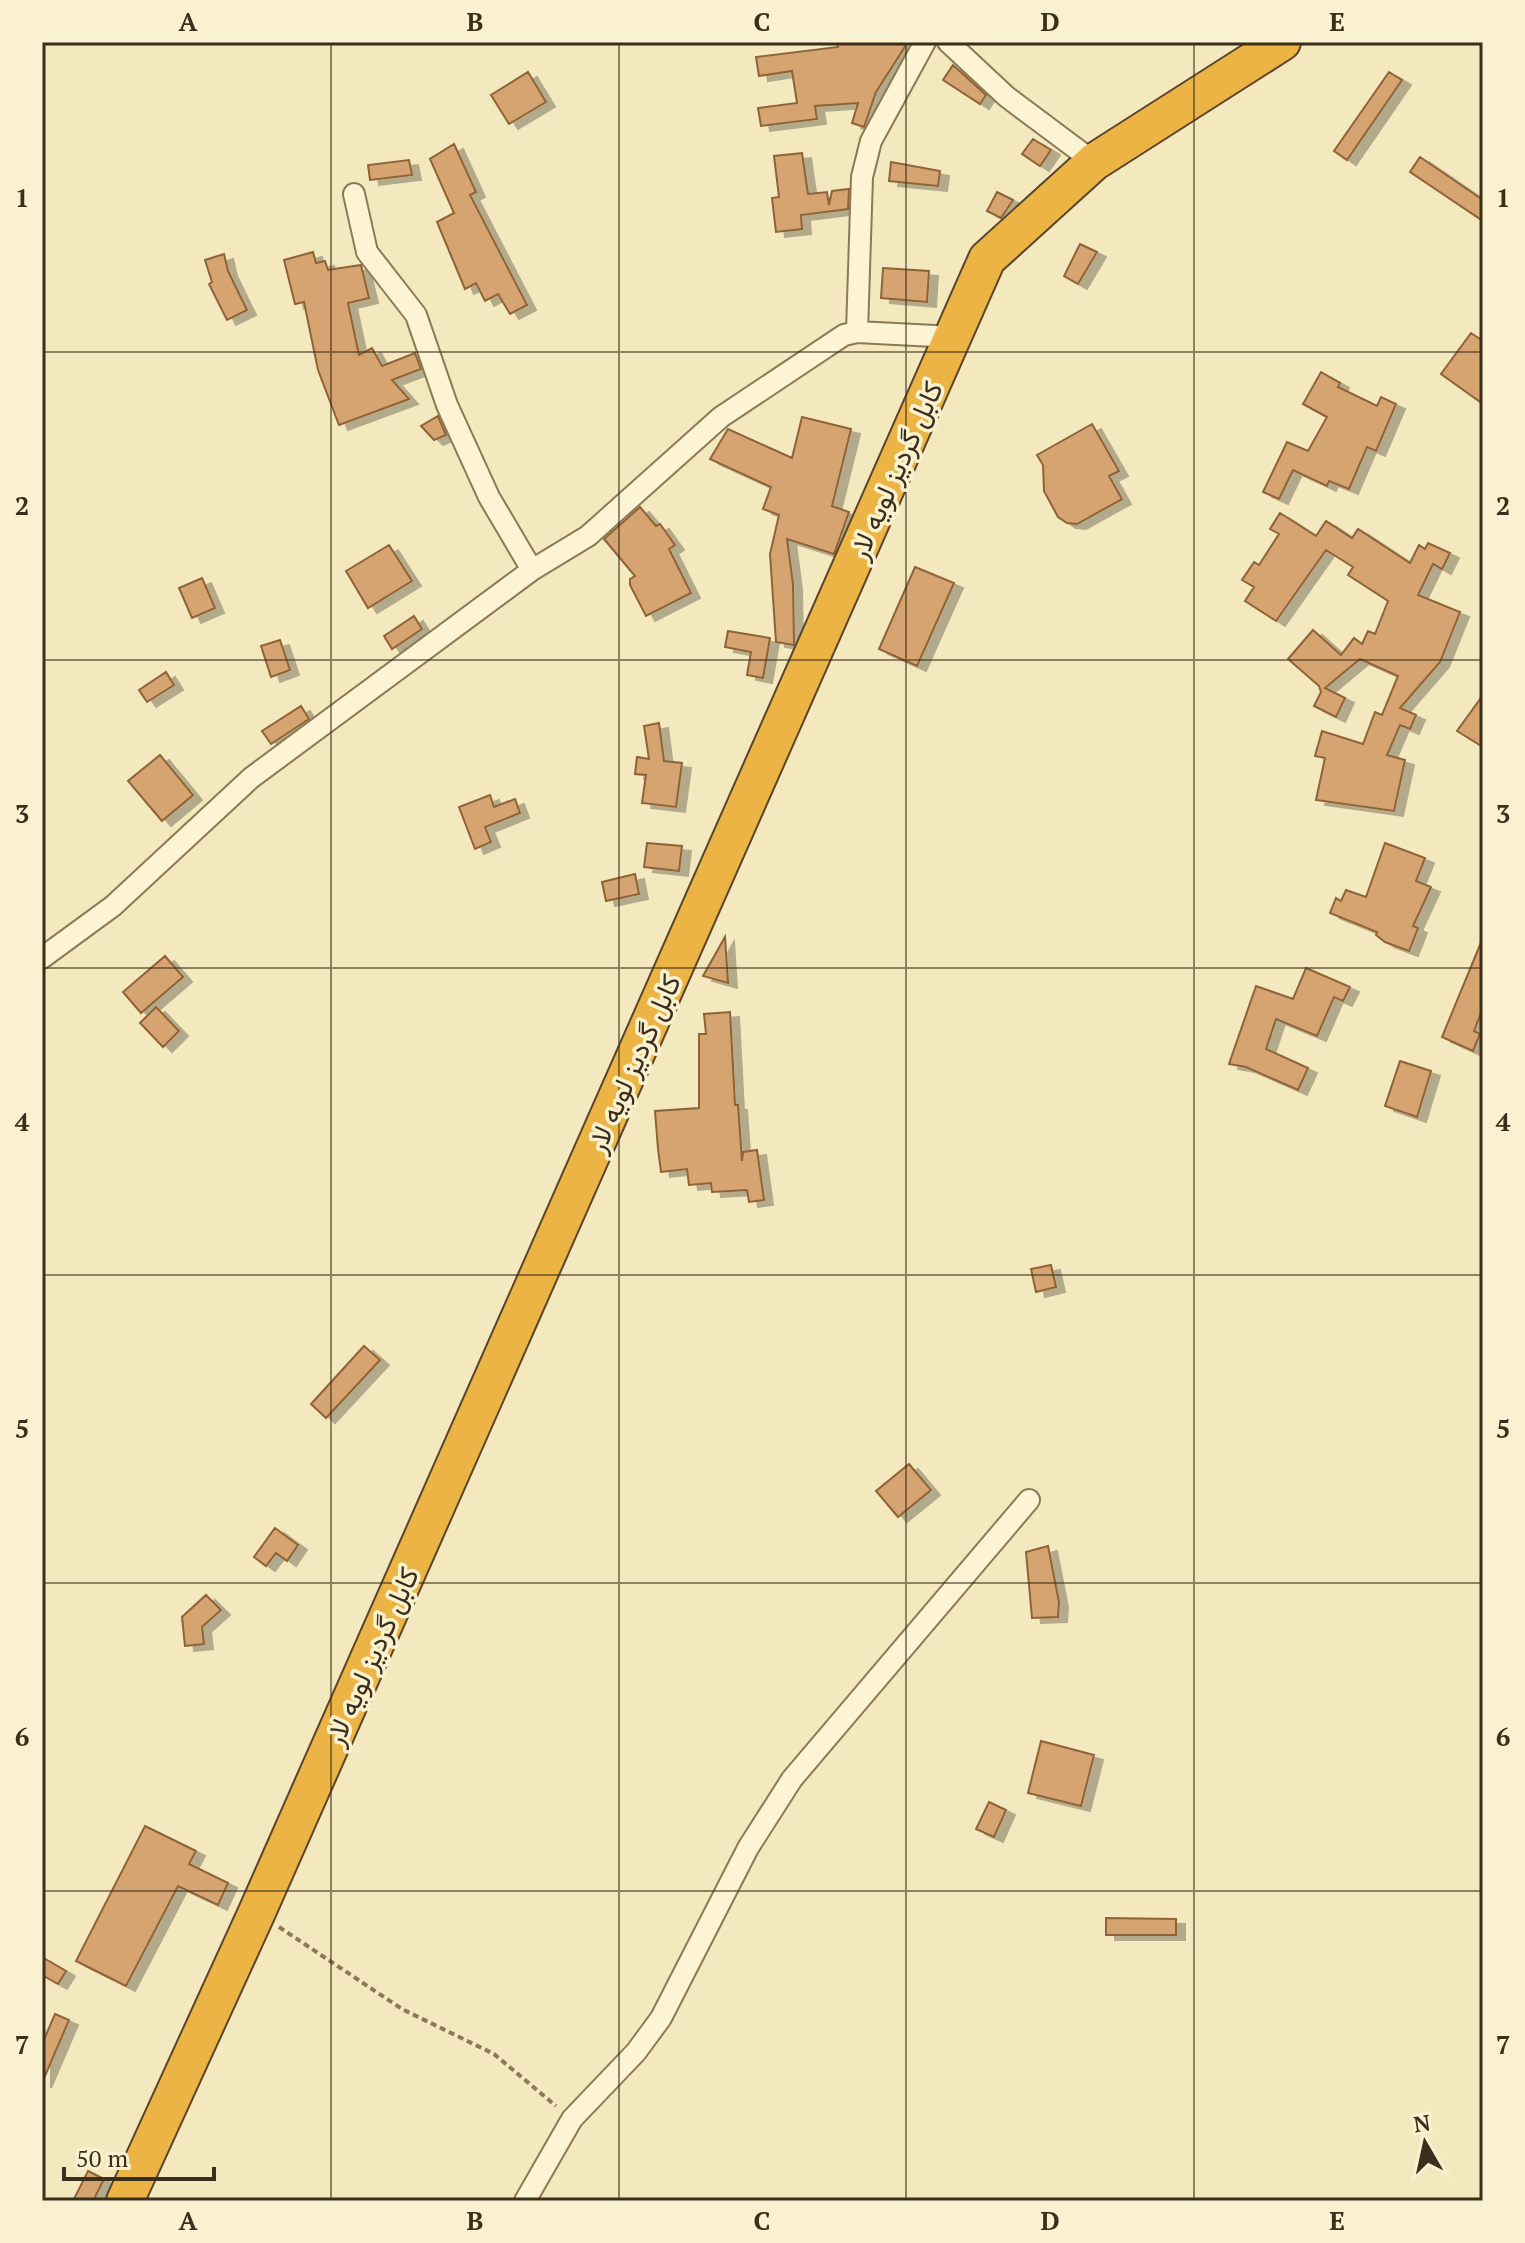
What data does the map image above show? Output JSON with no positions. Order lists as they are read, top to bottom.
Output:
{
  "streets": {
    "highway": ["کابل گردیز لویه لار"]
  },
  "scale_bar": "50 m",
  "north": "top",
  "grid": {
    "columns": [
      "A",
      "B",
      "C",
      "D",
      "E"
    ],
    "rows": [
      "1",
      "2",
      "3",
      "4",
      "5",
      "6",
      "7"
    ]
  }
}
